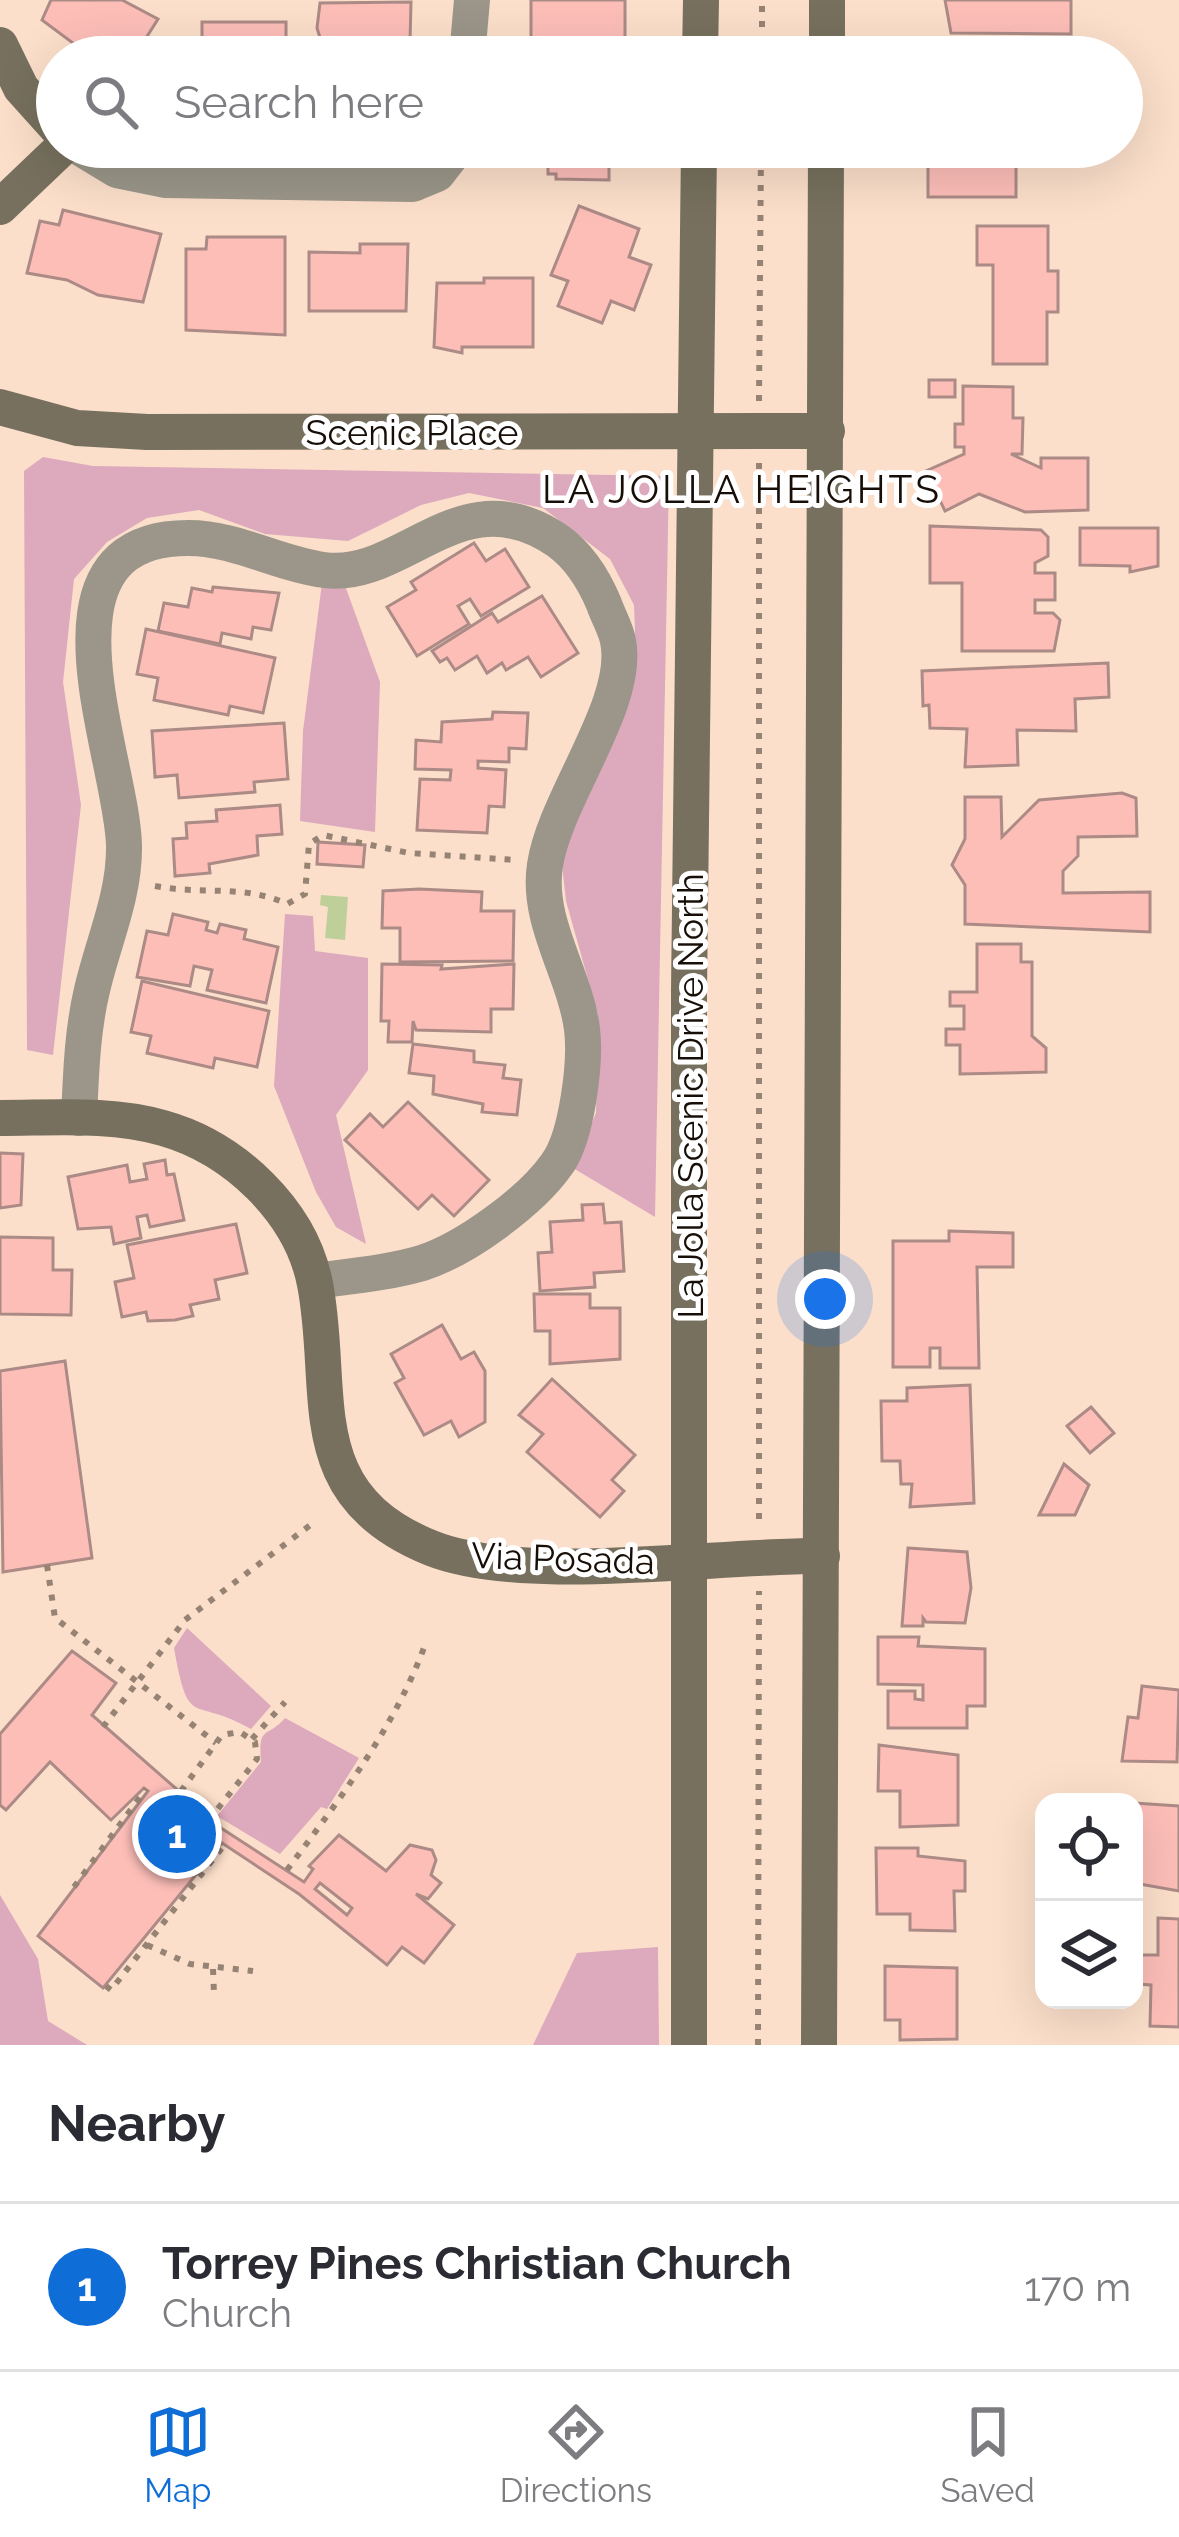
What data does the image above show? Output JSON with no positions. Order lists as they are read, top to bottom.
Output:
{
  "streets": {
    "main road": ["Scenic Place", "La Jolla Scenic Drive North", "Via Posada"]
  },
  "crossings": [
    ["Scenic Place", "La Jolla Scenic Drive North"],
    ["La Jolla Scenic Drive North", "Via Posada"]
  ],
  "districts": ["LA JOLLA HEIGHTS"],
  "page": {
    "search": "Search here",
    "pins": "1",
    "heading": "Nearby",
    "list": [
      {
        "mark": "1",
        "name": "Torrey Pines Christian Church",
        "note": "Church",
        "value": "170 m"
      }
    ],
    "nav": ["Map", "Directions", "Saved"]
  }
}
